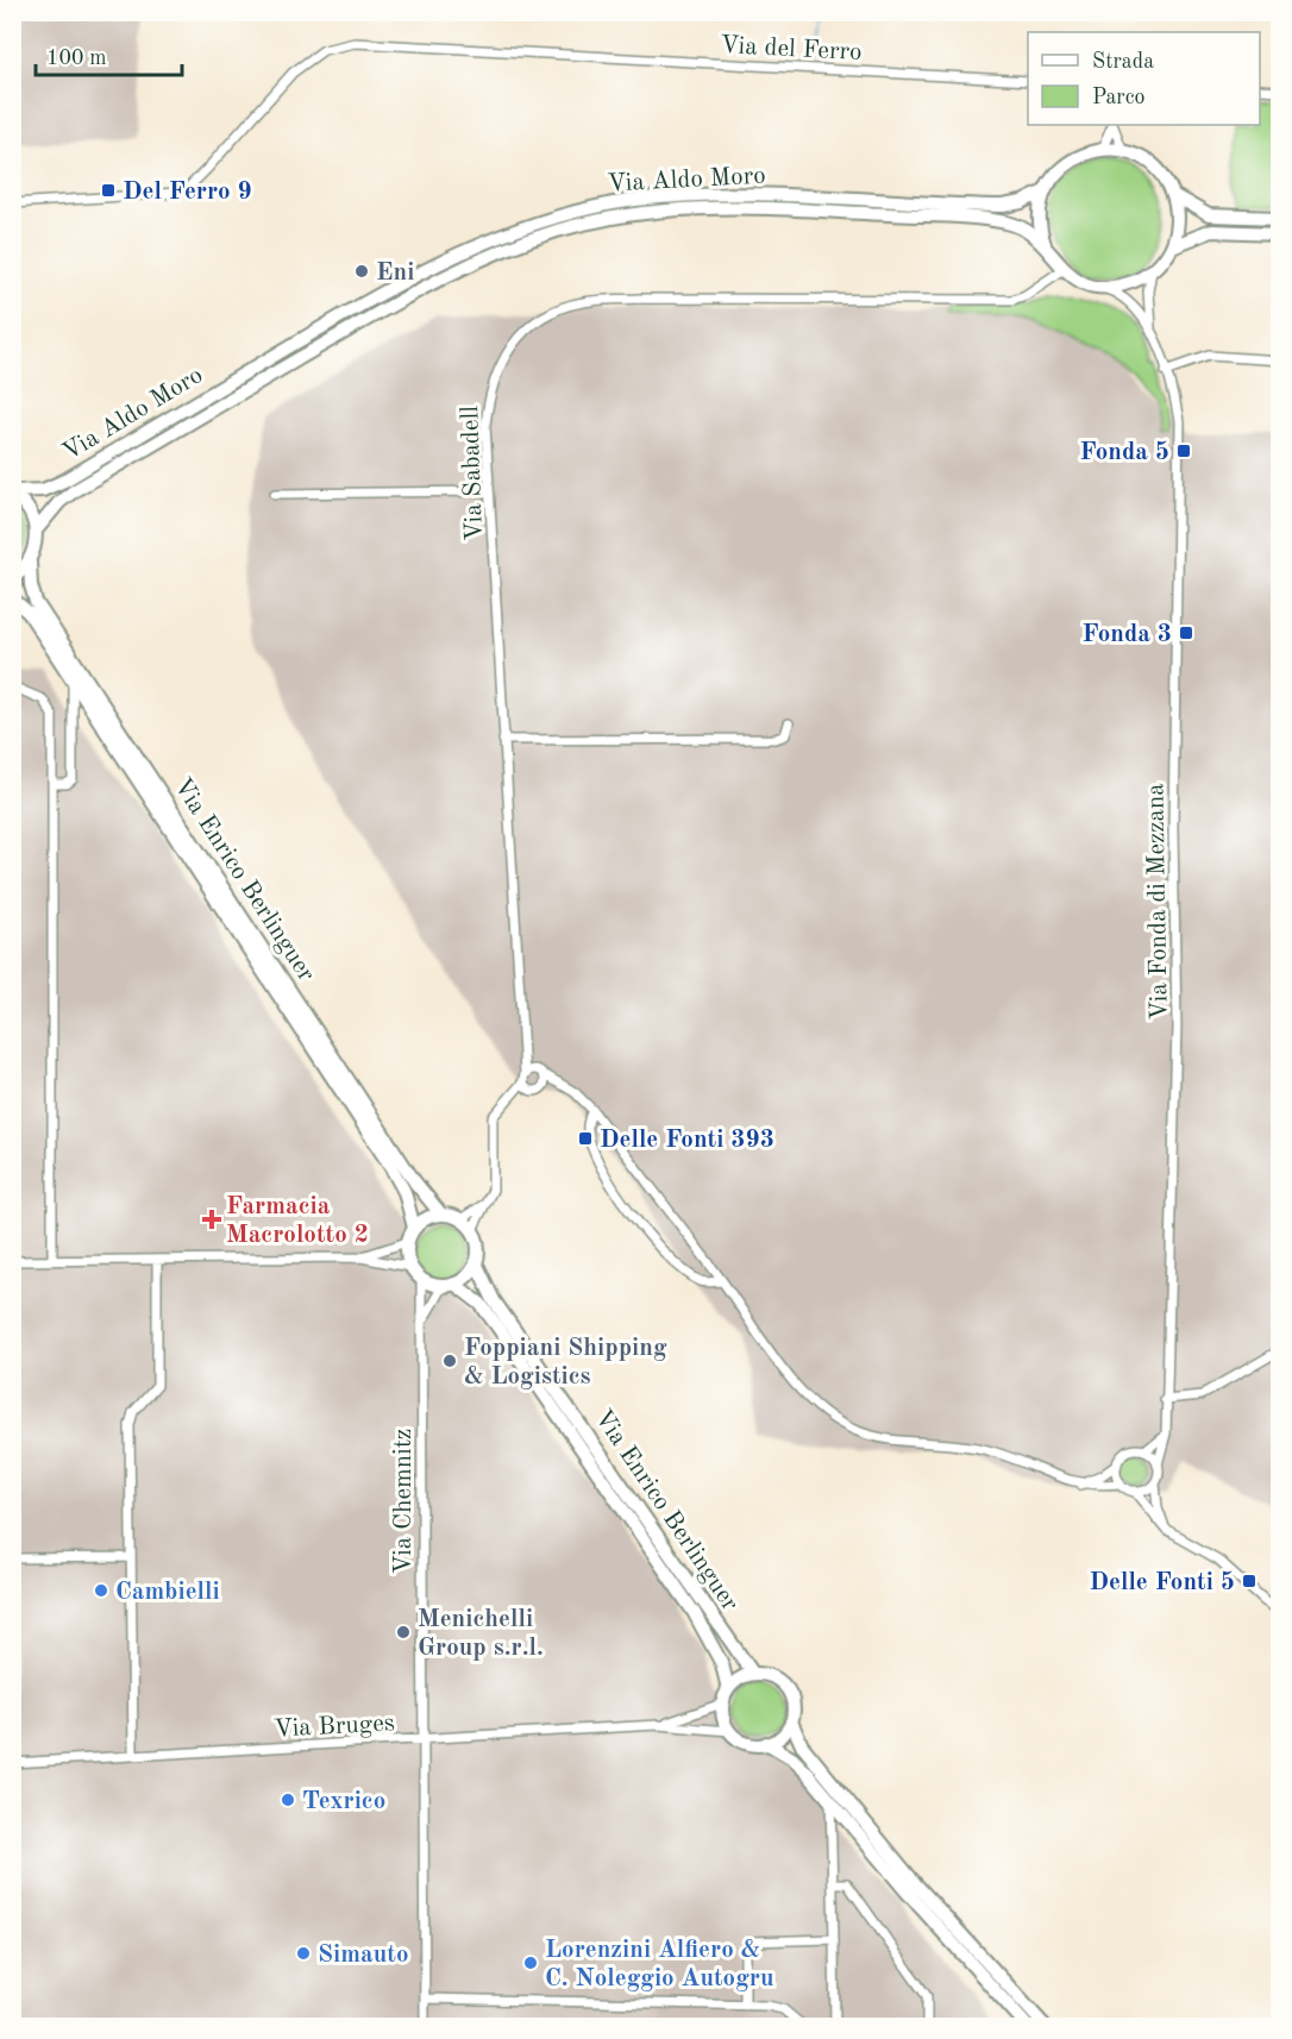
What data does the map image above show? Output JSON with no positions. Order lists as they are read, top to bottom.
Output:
{
  "streets": {
    "main road": ["Via Aldo Moro", "Via Enrico Berlinguer"],
    "street": [
      "Via del Ferro",
      "Via Sabadell",
      "Via Fonda di Mezzana",
      "Via Chemnitz",
      "Via Bruges"
    ]
  },
  "crossings": [
    ["Via Aldo Moro", "Via Sabadell"],
    ["Via Aldo Moro", "Via Enrico Berlinguer"],
    ["Via Enrico Berlinguer", "Via Chemnitz"],
    ["Via Enrico Berlinguer", "Via Bruges"],
    ["Via Chemnitz", "Via Bruges"]
  ],
  "places": {
    "transit": [
      "Del Ferro 9",
      "Fonda 5",
      "Fonda 3",
      "Delle Fonti 393",
      "Delle Fonti 5"
    ],
    "other": [
      "Eni",
      "Foppiani Shipping & Logistics",
      "Cambielli",
      "Menichelli Group s.r.l.",
      "Texrico",
      "Simauto",
      "Lorenzini Alfiero & C. Noleggio Autogru"
    ],
    "health": ["Farmacia Macrolotto 2"]
  },
  "legend": ["Strada", "Parco"],
  "scale_bar": "100 m"
}
